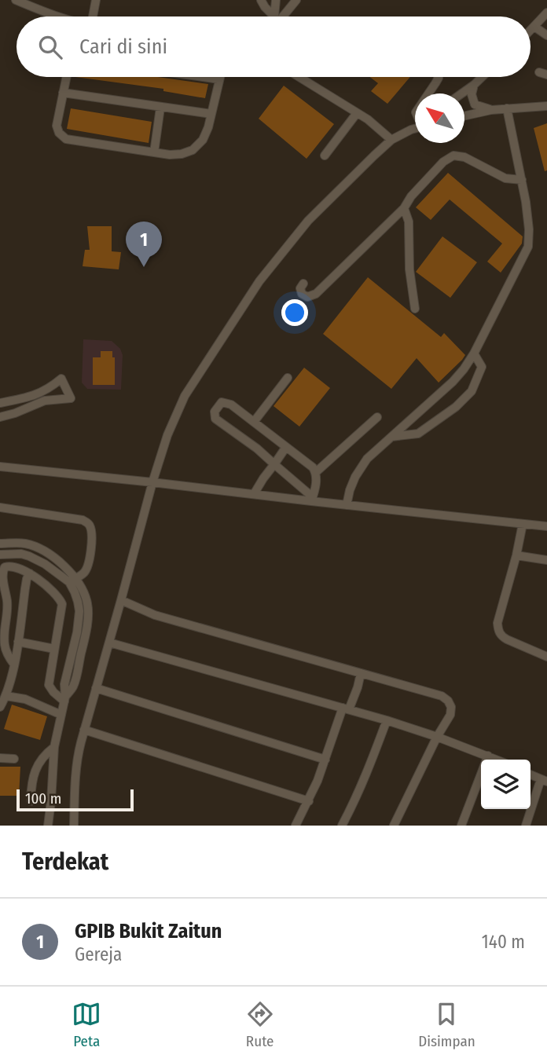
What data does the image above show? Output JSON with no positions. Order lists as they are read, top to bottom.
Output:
{
  "scale_bar": "100 m",
  "north": "top left",
  "page": {
    "search": "Cari di sini",
    "pins": "1",
    "scale": "100 m",
    "heading": "Terdekat",
    "list": [
      {
        "mark": "1",
        "name": "GPIB Bukit Zaitun",
        "note": "Gereja",
        "value": "140 m"
      }
    ],
    "nav": ["Peta", "Rute", "Disimpan"]
  }
}
